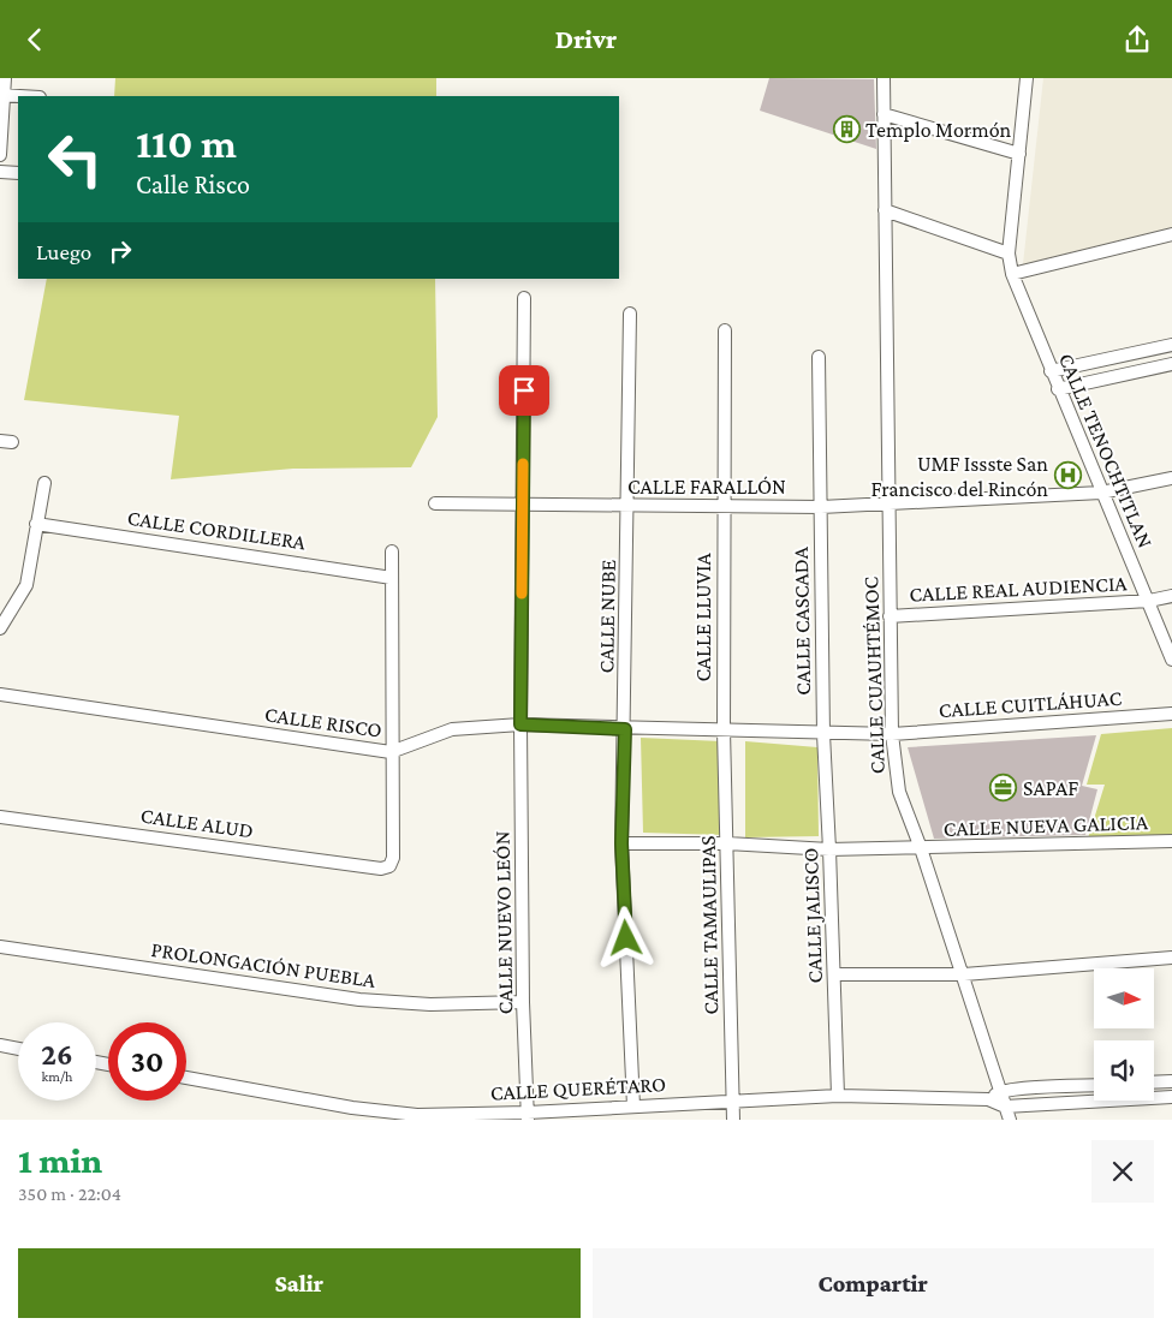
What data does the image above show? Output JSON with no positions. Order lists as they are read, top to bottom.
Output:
{
  "streets": {
    "street": [
      "CALLE TENOCHTITLAN",
      "CALLE FARALLÓN",
      "CALLE CORDILLERA",
      "CALLE REAL AUDIENCIA",
      "CALLE NUBE",
      "CALLE LLUVIA",
      "CALLE CASCADA",
      "CALLE CUAUHTÉMOC",
      "CALLE CUITLÁHUAC",
      "CALLE RISCO",
      "CALLE ALUD",
      "CALLE NUEVA GALICIA",
      "CALLE JALISCO",
      "CALLE NUEVO LEÓN",
      "CALLE TAMAULIPAS",
      "PROLONGACIÓN PUEBLA",
      "CALLE QUERÉTARO"
    ]
  },
  "crossings": [
    ["CALLE TENOCHTITLAN", "CALLE FARALLÓN"],
    ["CALLE TENOCHTITLAN", "CALLE REAL AUDIENCIA"],
    ["CALLE FARALLÓN", "CALLE NUBE"],
    ["CALLE FARALLÓN", "CALLE LLUVIA"],
    ["CALLE FARALLÓN", "CALLE CASCADA"],
    ["CALLE FARALLÓN", "CALLE CUAUHTÉMOC"],
    ["CALLE FARALLÓN", "CALLE NUEVO LEÓN"],
    ["CALLE REAL AUDIENCIA", "CALLE CUAUHTÉMOC"],
    ["CALLE NUBE", "CALLE RISCO"],
    ["CALLE NUBE", "CALLE NUEVA GALICIA"],
    ["CALLE NUBE", "CALLE QUERÉTARO"],
    ["CALLE LLUVIA", "CALLE RISCO"],
    ["CALLE LLUVIA", "CALLE TAMAULIPAS"],
    ["CALLE CASCADA", "CALLE RISCO"],
    ["CALLE CASCADA", "CALLE JALISCO"],
    ["CALLE CUAUHTÉMOC", "CALLE CUITLÁHUAC"],
    ["CALLE CUAUHTÉMOC", "CALLE RISCO"],
    ["CALLE CUAUHTÉMOC", "CALLE NUEVA GALICIA"],
    ["CALLE CUAUHTÉMOC", "CALLE QUERÉTARO"],
    ["CALLE CUITLÁHUAC", "CALLE RISCO"],
    ["CALLE RISCO", "CALLE ALUD"],
    ["CALLE RISCO", "CALLE JALISCO"],
    ["CALLE RISCO", "CALLE NUEVO LEÓN"],
    ["CALLE RISCO", "CALLE TAMAULIPAS"],
    ["CALLE NUEVA GALICIA", "CALLE JALISCO"],
    ["CALLE NUEVA GALICIA", "CALLE TAMAULIPAS"],
    ["CALLE JALISCO", "CALLE QUERÉTARO"],
    ["CALLE NUEVO LEÓN", "PROLONGACIÓN PUEBLA"],
    ["CALLE NUEVO LEÓN", "CALLE QUERÉTARO"],
    ["CALLE TAMAULIPAS", "CALLE QUERÉTARO"]
  ],
  "places": {
    "building": ["Templo Mormón"],
    "hospital": ["UMF Issste San Francisco del Rincón"],
    "office": ["SAPAF"]
  },
  "north": "right",
  "page": {
    "header": "Drivr",
    "turn": ["110 m", "Calle Risco"],
    "then": "Luego",
    "speed": "26 km/h",
    "limit": "30",
    "heading": ["1 min", "350 m · 22:04"],
    "buttons": ["Salir", "Compartir"]
  }
}
